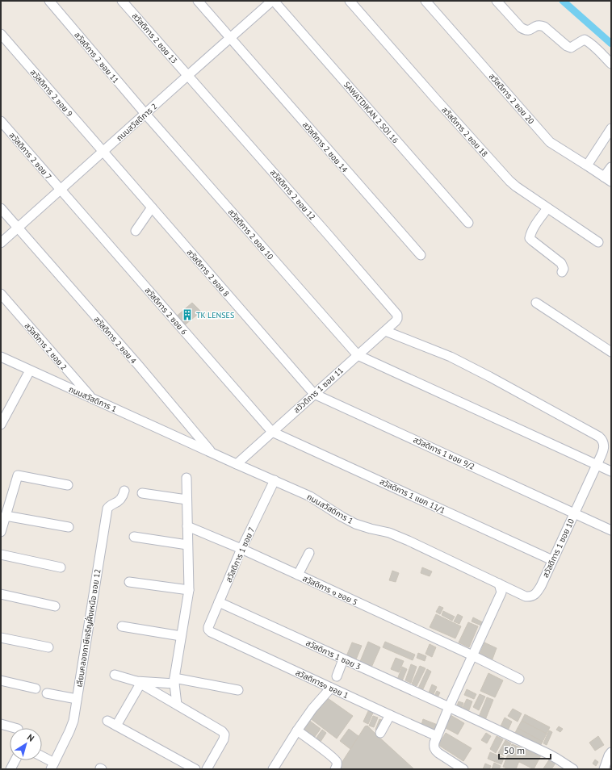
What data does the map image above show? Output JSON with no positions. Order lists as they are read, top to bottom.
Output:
{
  "streets": {
    "street": [
      "สวัสดิการ 2 ซอย 13",
      "สวัสดิการ 2 ซอย 11",
      "สวัสดิการ 2 ซอย 9",
      "สวัสดิการ 2 ซอย 20",
      "SAWATDIKAN 2 SOI 16",
      "ถนนสวัสดิการ 2",
      "สวัสดิการ 2 ซอย 18",
      "สวัสดิการ 2 ซอย 14",
      "สวัสดิการ 2 ซอย 7",
      "สวัสดิการ 2 ซอย 12",
      "สวัสดิการ 2 ซอย 10",
      "สวัสดิการ 2 ซอย 8",
      "สวัสดิการ 2 ซอย 6",
      "สวัสดิการ 2 ซอย 4",
      "สวัสดิการ 2 ซอย 2",
      "สวัวดิการ 1 ซอย 11",
      "ถนนสวัสดิการ 1",
      "สวัสดิการ 1 ซอย 9/2",
      "สวัสดิการ 1 แยก 11/1",
      "สวัสดิการ 1 ซอย 10",
      "สวัสดิการ 1 ซอย 7",
      "สวัสดิการ ๑ ซอย 5",
      "เลียบคลองภาษีเจริญฝั่งเหนือ ซอย 12",
      "สวัสดิการ 1 ซอย 3",
      "สวัสดิการ๑ ซอย 1"
    ]
  },
  "crossings": [
    ["สวัสดิการ 2 ซอย 13", "ถนนสวัสดิการ 2"],
    ["สวัสดิการ 2 ซอย 13", "สวัสดิการ 2 ซอย 12"],
    ["สวัสดิการ 2 ซอย 11", "ถนนสวัสดิการ 2"],
    ["สวัสดิการ 2 ซอย 11", "สวัสดิการ 2 ซอย 10"],
    ["สวัสดิการ 2 ซอย 9", "ถนนสวัสดิการ 2"],
    ["สวัสดิการ 2 ซอย 9", "สวัสดิการ 2 ซอย 8"],
    ["SAWATDIKAN 2 SOI 16", "ถนนสวัสดิการ 2"],
    ["ถนนสวัสดิการ 2", "สวัสดิการ 2 ซอย 14"],
    ["ถนนสวัสดิการ 2", "สวัสดิการ 2 ซอย 7"],
    ["ถนนสวัสดิการ 2", "สวัสดิการ 2 ซอย 12"],
    ["ถนนสวัสดิการ 2", "สวัสดิการ 2 ซอย 10"],
    ["ถนนสวัสดิการ 2", "สวัสดิการ 2 ซอย 8"],
    ["ถนนสวัสดิการ 2", "สวัสดิการ 2 ซอย 6"],
    ["ถนนสวัสดิการ 2", "สวัสดิการ 2 ซอย 4"],
    ["สวัสดิการ 2 ซอย 7", "สวัสดิการ 2 ซอย 6"],
    ["สวัสดิการ 2 ซอย 12", "สวัวดิการ 1 ซอย 11"],
    ["สวัสดิการ 2 ซอย 10", "สวัวดิการ 1 ซอย 11"],
    ["สวัสดิการ 2 ซอย 8", "สวัวดิการ 1 ซอย 11"],
    ["สวัสดิการ 2 ซอย 8", "สวัสดิการ 1 ซอย 9/2"],
    ["สวัสดิการ 2 ซอย 6", "สวัวดิการ 1 ซอย 11"],
    ["สวัสดิการ 2 ซอย 6", "สวัสดิการ 1 แยก 11/1"],
    ["สวัสดิการ 2 ซอย 4", "ถนนสวัสดิการ 1"],
    ["สวัสดิการ 2 ซอย 2", "ถนนสวัสดิการ 1"],
    ["สวัวดิการ 1 ซอย 11", "ถนนสวัสดิการ 1"],
    ["สวัวดิการ 1 ซอย 11", "สวัสดิการ 1 ซอย 9/2"],
    ["สวัวดิการ 1 ซอย 11", "สวัสดิการ 1 แยก 11/1"],
    ["สวัวดิการ 1 ซอย 11", "สวัสดิการ 1 ซอย 10"],
    ["ถนนสวัสดิการ 1", "สวัสดิการ 1 ซอย 10"],
    ["ถนนสวัสดิการ 1", "สวัสดิการ 1 ซอย 7"],
    ["สวัสดิการ 1 ซอย 9/2", "สวัสดิการ 1 ซอย 10"],
    ["สวัสดิการ 1 แยก 11/1", "สวัสดิการ 1 ซอย 10"],
    ["สวัสดิการ 1 ซอย 7", "สวัสดิการ ๑ ซอย 5"],
    ["สวัสดิการ 1 ซอย 7", "สวัสดิการ 1 ซอย 3"],
    ["สวัสดิการ 1 ซอย 7", "สวัสดิการ๑ ซอย 1"]
  ],
  "places": {
    "building": ["TK LENSES"]
  },
  "scale_bar": "50 m",
  "north": "top right"
}
